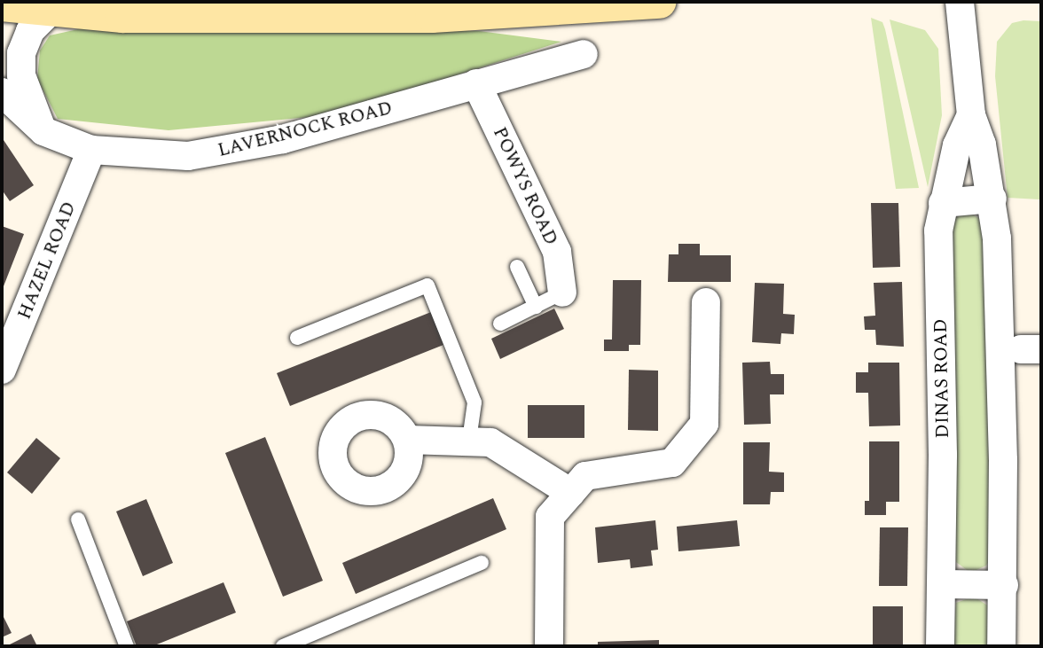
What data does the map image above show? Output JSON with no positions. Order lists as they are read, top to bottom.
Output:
{
  "streets": {
    "street": [
      "LAVERNOCK ROAD",
      "POWYS ROAD",
      "HAZEL ROAD",
      "DINAS ROAD"
    ]
  },
  "crossings": [
    ["LAVERNOCK ROAD", "POWYS ROAD"],
    ["LAVERNOCK ROAD", "HAZEL ROAD"]
  ]
}
